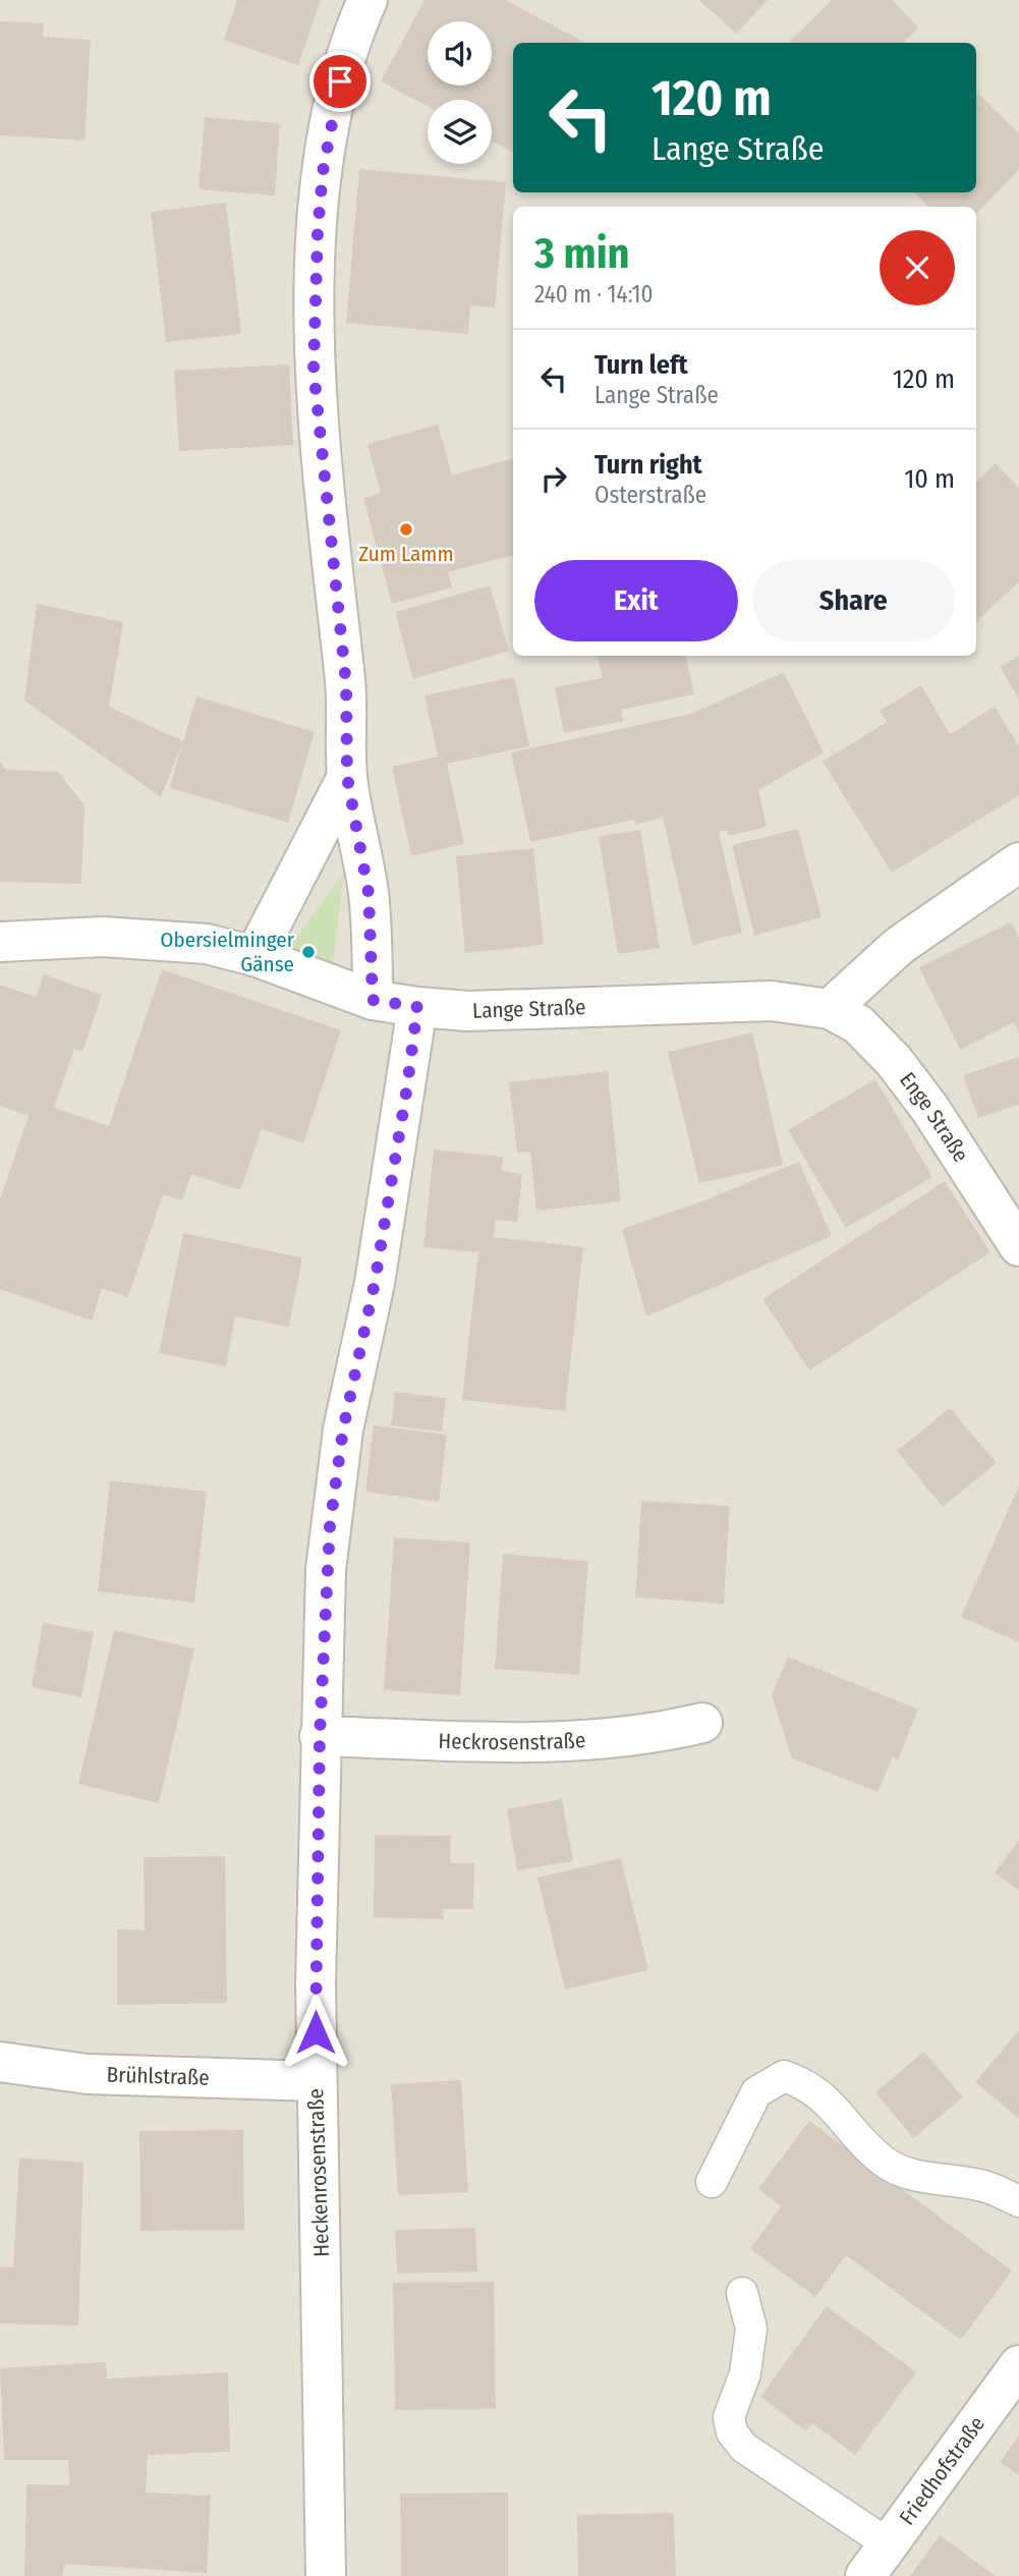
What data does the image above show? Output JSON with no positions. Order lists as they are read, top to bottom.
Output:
{
  "streets": {
    "street": [
      "Lange Straße",
      "Enge Straße",
      "Heckrosenstraße",
      "Brühlstraße",
      "Heckenrosenstraße",
      "Friedhofstraße"
    ]
  },
  "crossings": [
    ["Lange Straße", "Enge Straße"],
    ["Lange Straße", "Heckenrosenstraße"],
    ["Heckrosenstraße", "Heckenrosenstraße"],
    ["Brühlstraße", "Heckenrosenstraße"]
  ],
  "places": ["Zum Lamm", "Obersielminger Gänse"],
  "page": {
    "turn": ["120 m", "Lange Straße"],
    "heading": ["3 min", "240 m · 14:10"],
    "list": [
      {
        "name": "Turn left",
        "note": "Lange Straße",
        "value": "120 m"
      },
      {
        "name": "Turn right",
        "note": "Osterstraße",
        "value": "10 m"
      }
    ],
    "buttons": ["Exit", "Share"]
  }
}
